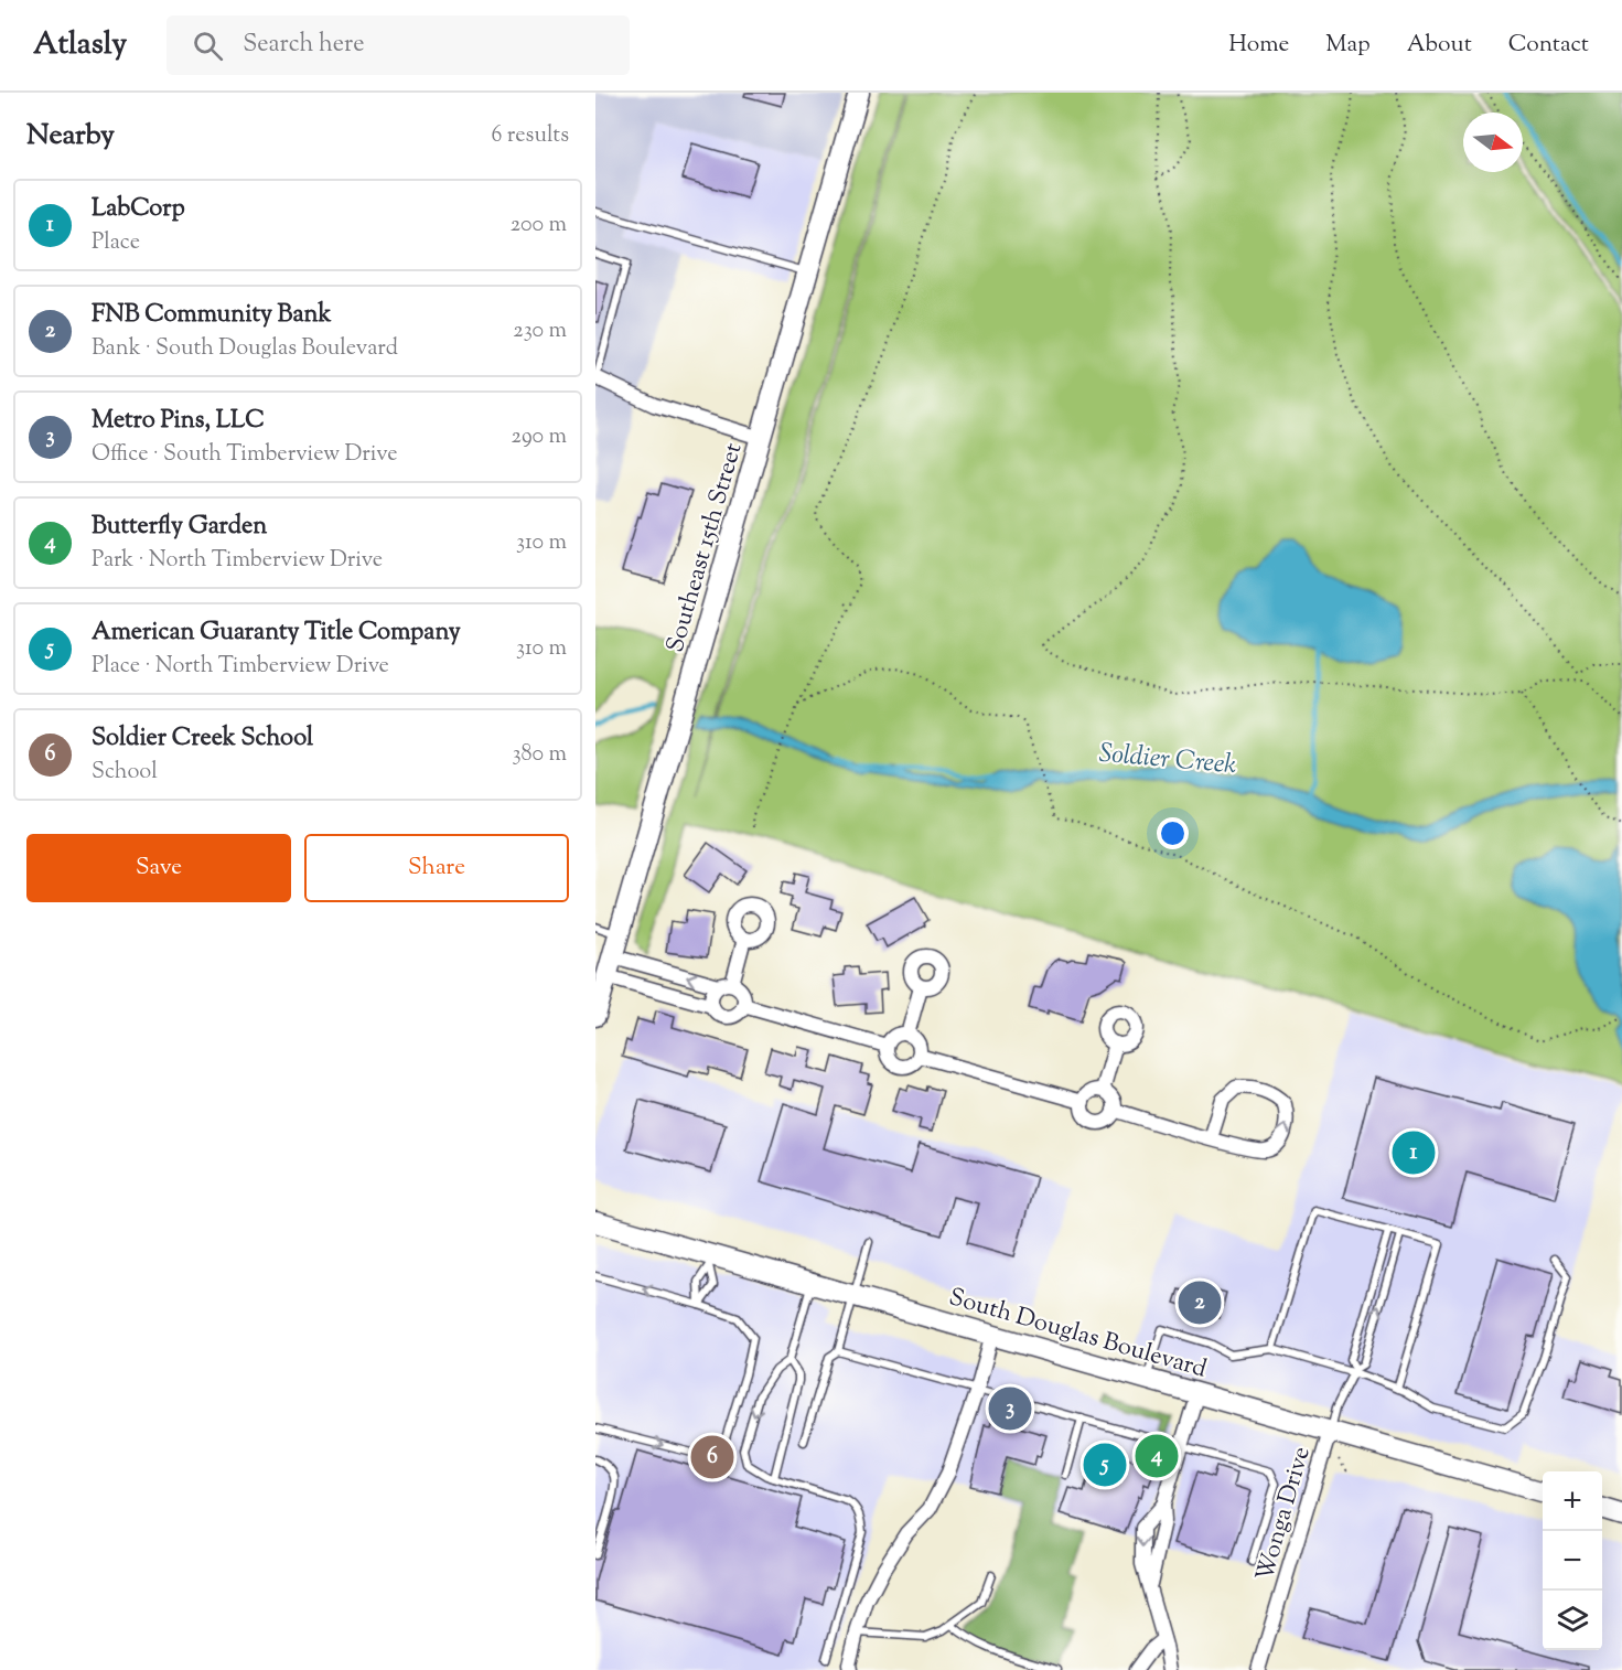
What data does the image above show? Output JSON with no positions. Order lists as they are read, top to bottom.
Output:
{
  "streets": {
    "main road": ["Southeast 15th Street", "South Douglas Boulevard"],
    "street": ["Wonga Drive"]
  },
  "crossings": [
    ["South Douglas Boulevard", "Wonga Drive"]
  ],
  "water": ["Soldier Creek"],
  "north": "right",
  "page": {
    "header": "Atlasly",
    "search": "Search here",
    "nav": [
      "Home",
      "Map",
      "About",
      "Contact"
    ],
    "heading": ["Nearby", "6 results"],
    "list": [
      {
        "mark": "1",
        "name": "LabCorp",
        "note": "Place",
        "value": "200 m"
      },
      {
        "mark": "2",
        "name": "FNB Community Bank",
        "note": "Bank · South Douglas Boulevard",
        "value": "230 m"
      },
      {
        "mark": "3",
        "name": "Metro Pins, LLC",
        "note": "Office · South Timberview Drive",
        "value": "290 m"
      },
      {
        "mark": "4",
        "name": "Butterfly Garden",
        "note": "Park · North Timberview Drive",
        "value": "310 m"
      },
      {
        "mark": "5",
        "name": "American Guaranty Title Company",
        "note": "Place · North Timberview Drive",
        "value": "310 m"
      },
      {
        "mark": "6",
        "name": "Soldier Creek School",
        "note": "School",
        "value": "380 m"
      }
    ],
    "buttons": ["Save", "Share"],
    "pins": [
      "1",
      "2",
      "3",
      "4",
      "6",
      "5"
    ],
    "map_buttons": ["+", "−"]
  }
}
